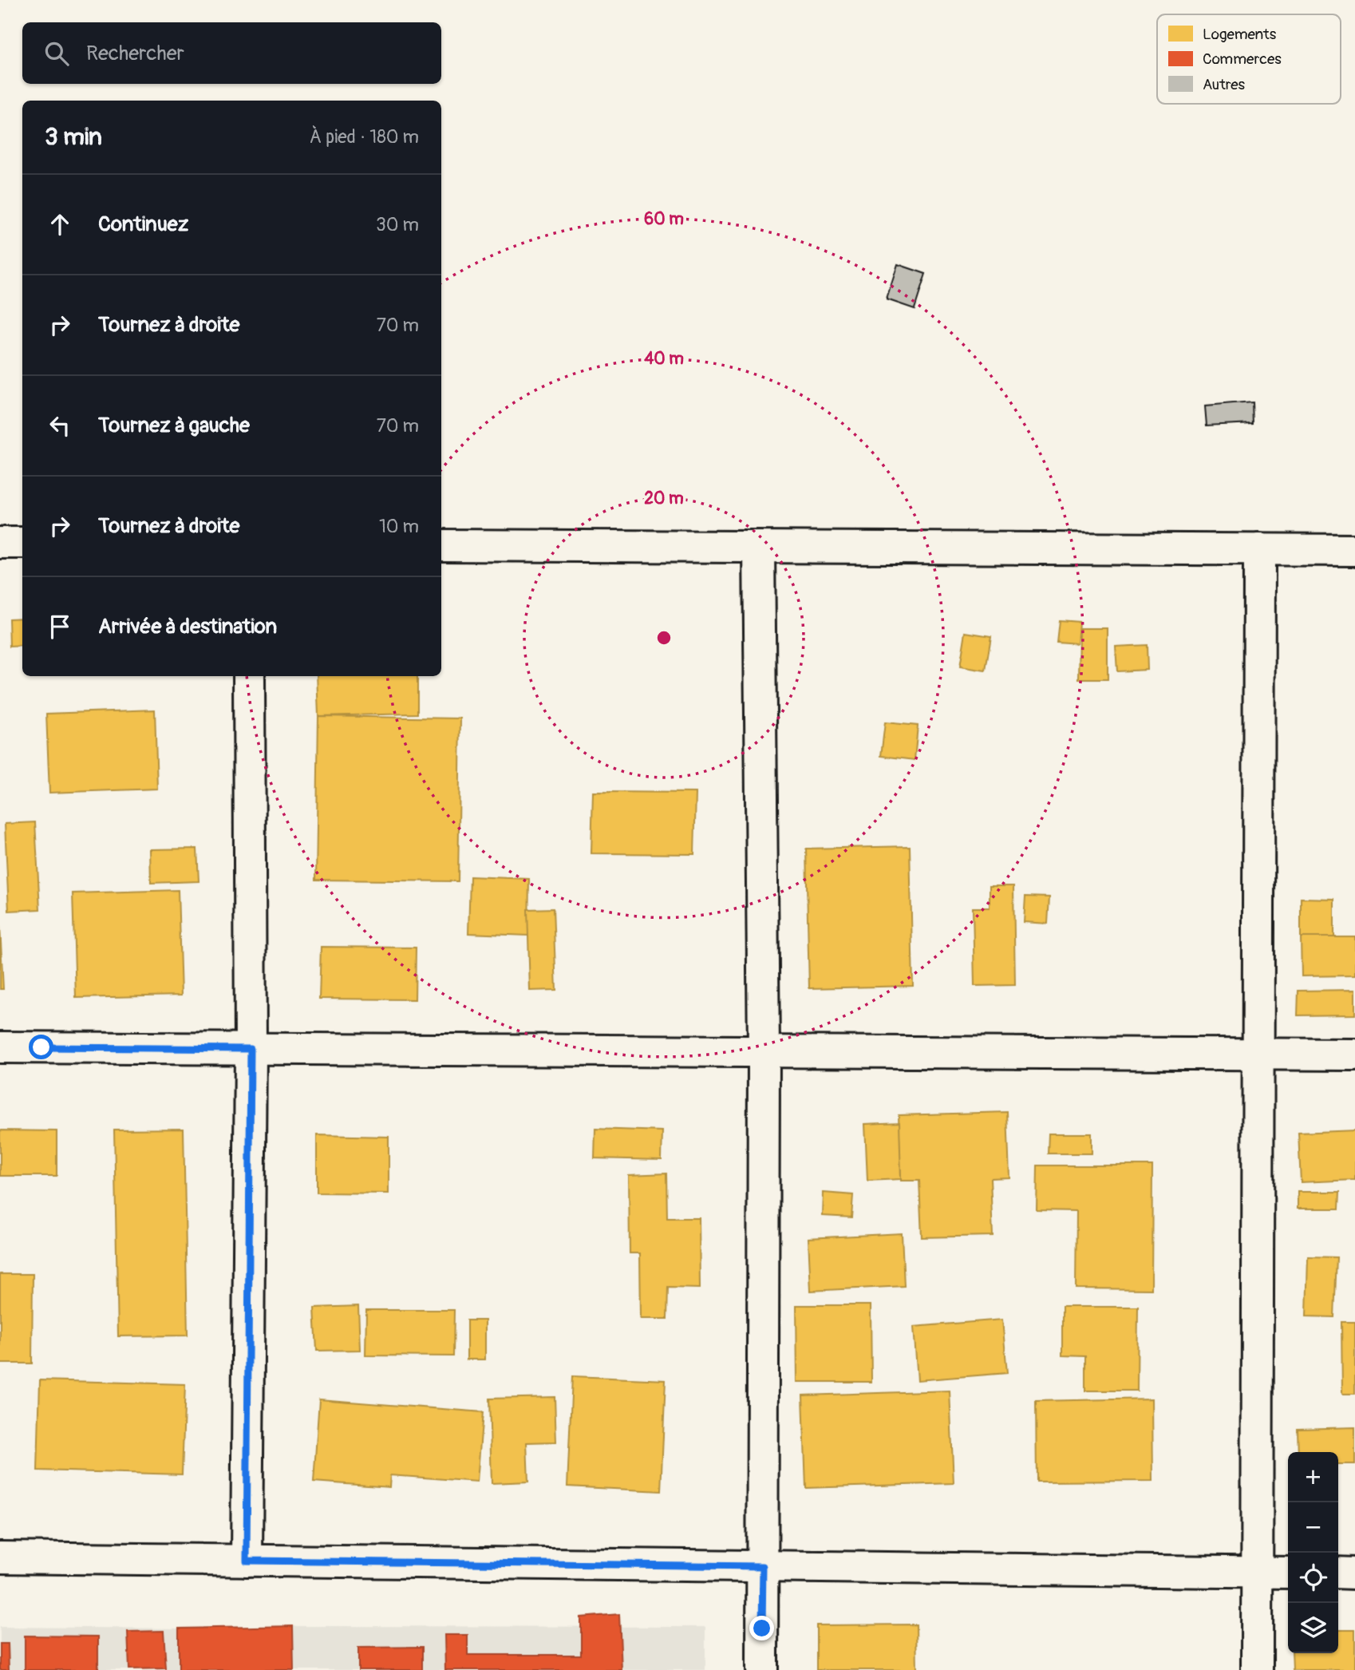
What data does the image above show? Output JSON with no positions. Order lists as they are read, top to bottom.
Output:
{
  "legend": ["Logements", "Commerces", "Autres"],
  "page": {
    "search": "Rechercher",
    "heading": ["3 min", "À pied · 180 m"],
    "list": [
      ["Continuez", "30 m"],
      ["Tournez à droite", "70 m"],
      ["Tournez à gauche", "70 m"],
      ["Tournez à droite", "10 m"],
      "Arrivée à destination"
    ],
    "map_buttons": ["+", "−"]
  },
  "rings": ["60 m", "40 m", "20 m"]
}
